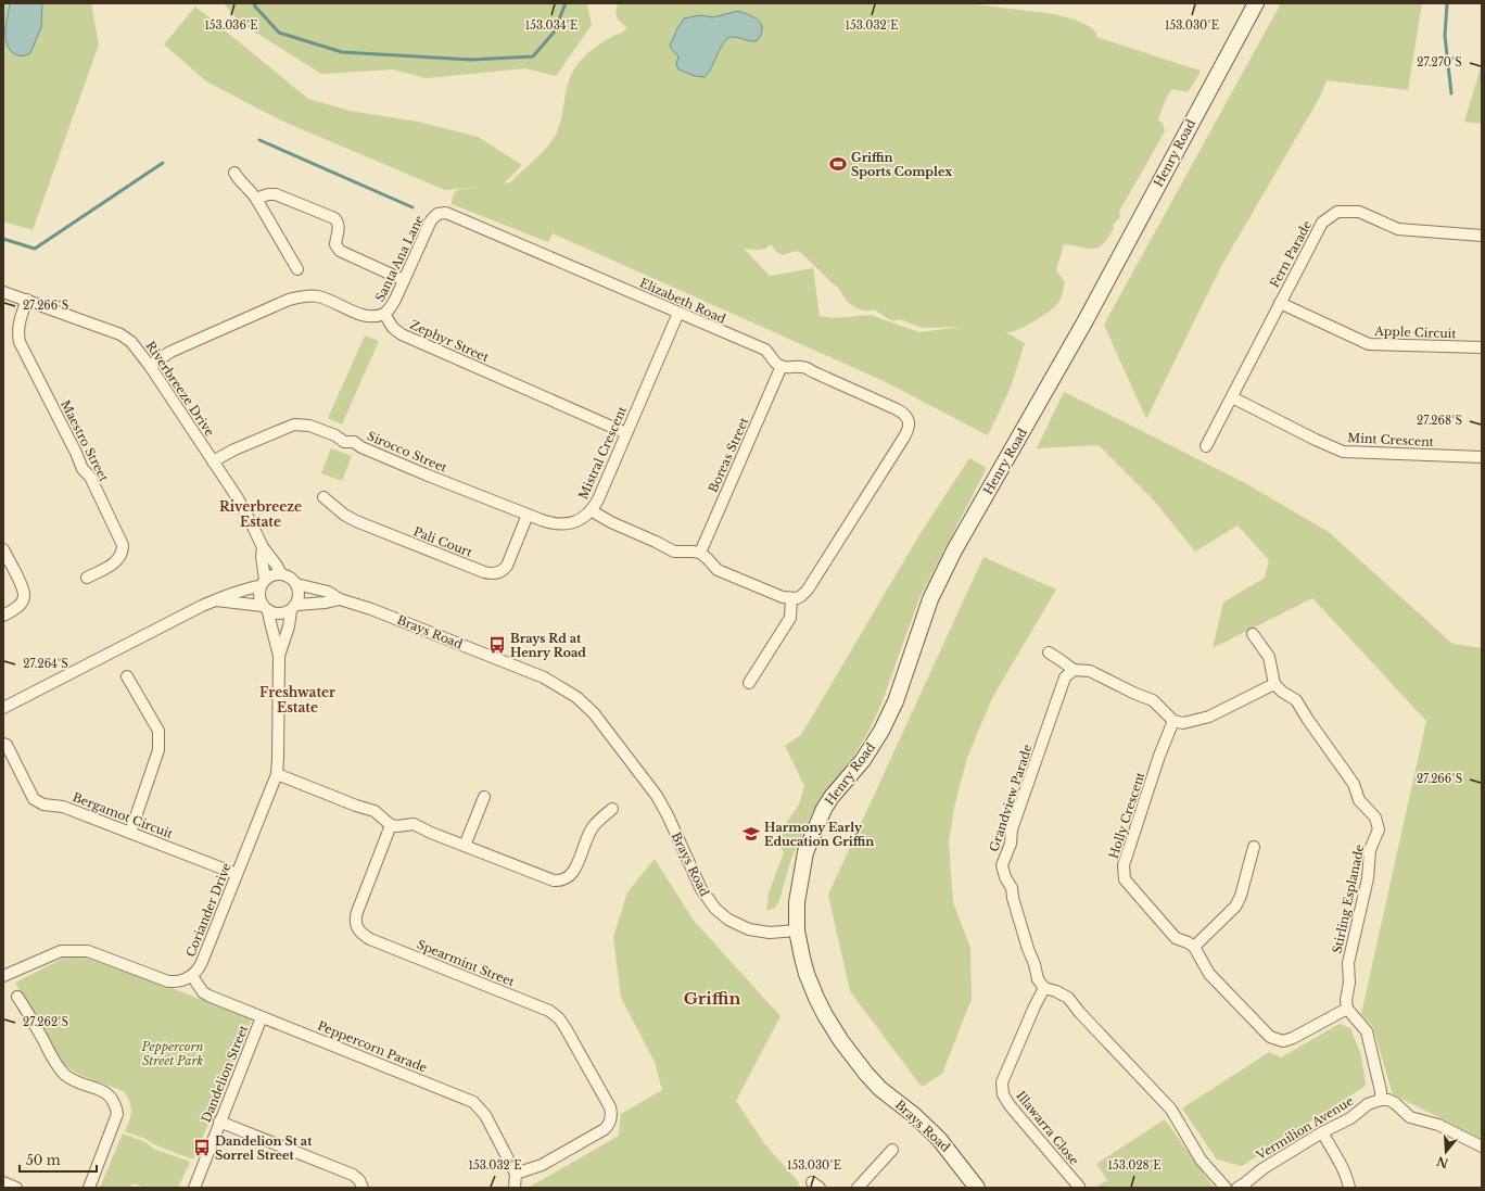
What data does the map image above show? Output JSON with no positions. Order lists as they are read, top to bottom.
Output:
{
  "streets": {
    "main road": ["Henry Road", "Brays Road"],
    "street": [
      "Fern Parade",
      "Santa Ana Lane",
      "Elizabeth Road",
      "Apple Circuit",
      "Zephyr Street",
      "Riverbreeze Drive",
      "Mint Crescent",
      "Maestro Street",
      "Sirocco Street",
      "Mistral Crescent",
      "Boreas Street",
      "Pali Court",
      "Grandview Parade",
      "Bergamot Circuit",
      "Holly Crescent",
      "Stirling Esplanade",
      "Coriander Drive",
      "Spearmint Street",
      "Peppercorn Parade",
      "Dandelion Street",
      "Illawarra Close",
      "Vermilion Avenue"
    ]
  },
  "crossings": [
    ["Henry Road", "Brays Road"],
    ["Fern Parade", "Apple Circuit"],
    ["Fern Parade", "Mint Crescent"],
    ["Santa Ana Lane", "Elizabeth Road"],
    ["Santa Ana Lane", "Zephyr Street"],
    ["Elizabeth Road", "Mistral Crescent"],
    ["Elizabeth Road", "Boreas Street"],
    ["Zephyr Street", "Mistral Crescent"],
    ["Riverbreeze Drive", "Maestro Street"],
    ["Riverbreeze Drive", "Sirocco Street"],
    ["Riverbreeze Drive", "Brays Road"],
    ["Riverbreeze Drive", "Coriander Drive"],
    ["Sirocco Street", "Mistral Crescent"],
    ["Sirocco Street", "Pali Court"],
    ["Mistral Crescent", "Boreas Street"],
    ["Brays Road", "Coriander Drive"],
    ["Grandview Parade", "Illawarra Close"],
    ["Bergamot Circuit", "Coriander Drive"],
    ["Coriander Drive", "Peppercorn Parade"],
    ["Spearmint Street", "Peppercorn Parade"],
    ["Peppercorn Parade", "Dandelion Street"]
  ],
  "districts": ["Riverbreeze Estate", "Freshwater Estate", "Griffin"],
  "parks": ["Peppercorn Street Park"],
  "places": {
    "sports": ["Griffin Sports Complex"],
    "bus stop": ["Brays Rd at Henry Road", "Dandelion St at Sorrel Street"],
    "school or university": ["Harmony Early Education Griffin"]
  },
  "scale_bar": "50 m",
  "north": "bottom",
  "coordinates": [
    "153.036°E",
    "153.034°E",
    "153.032°E",
    "153.030°E",
    "27.270°S",
    "27.266°S",
    "27.268°S",
    "27.264°S",
    "27.262°S",
    "153.028°E"
  ]
}
